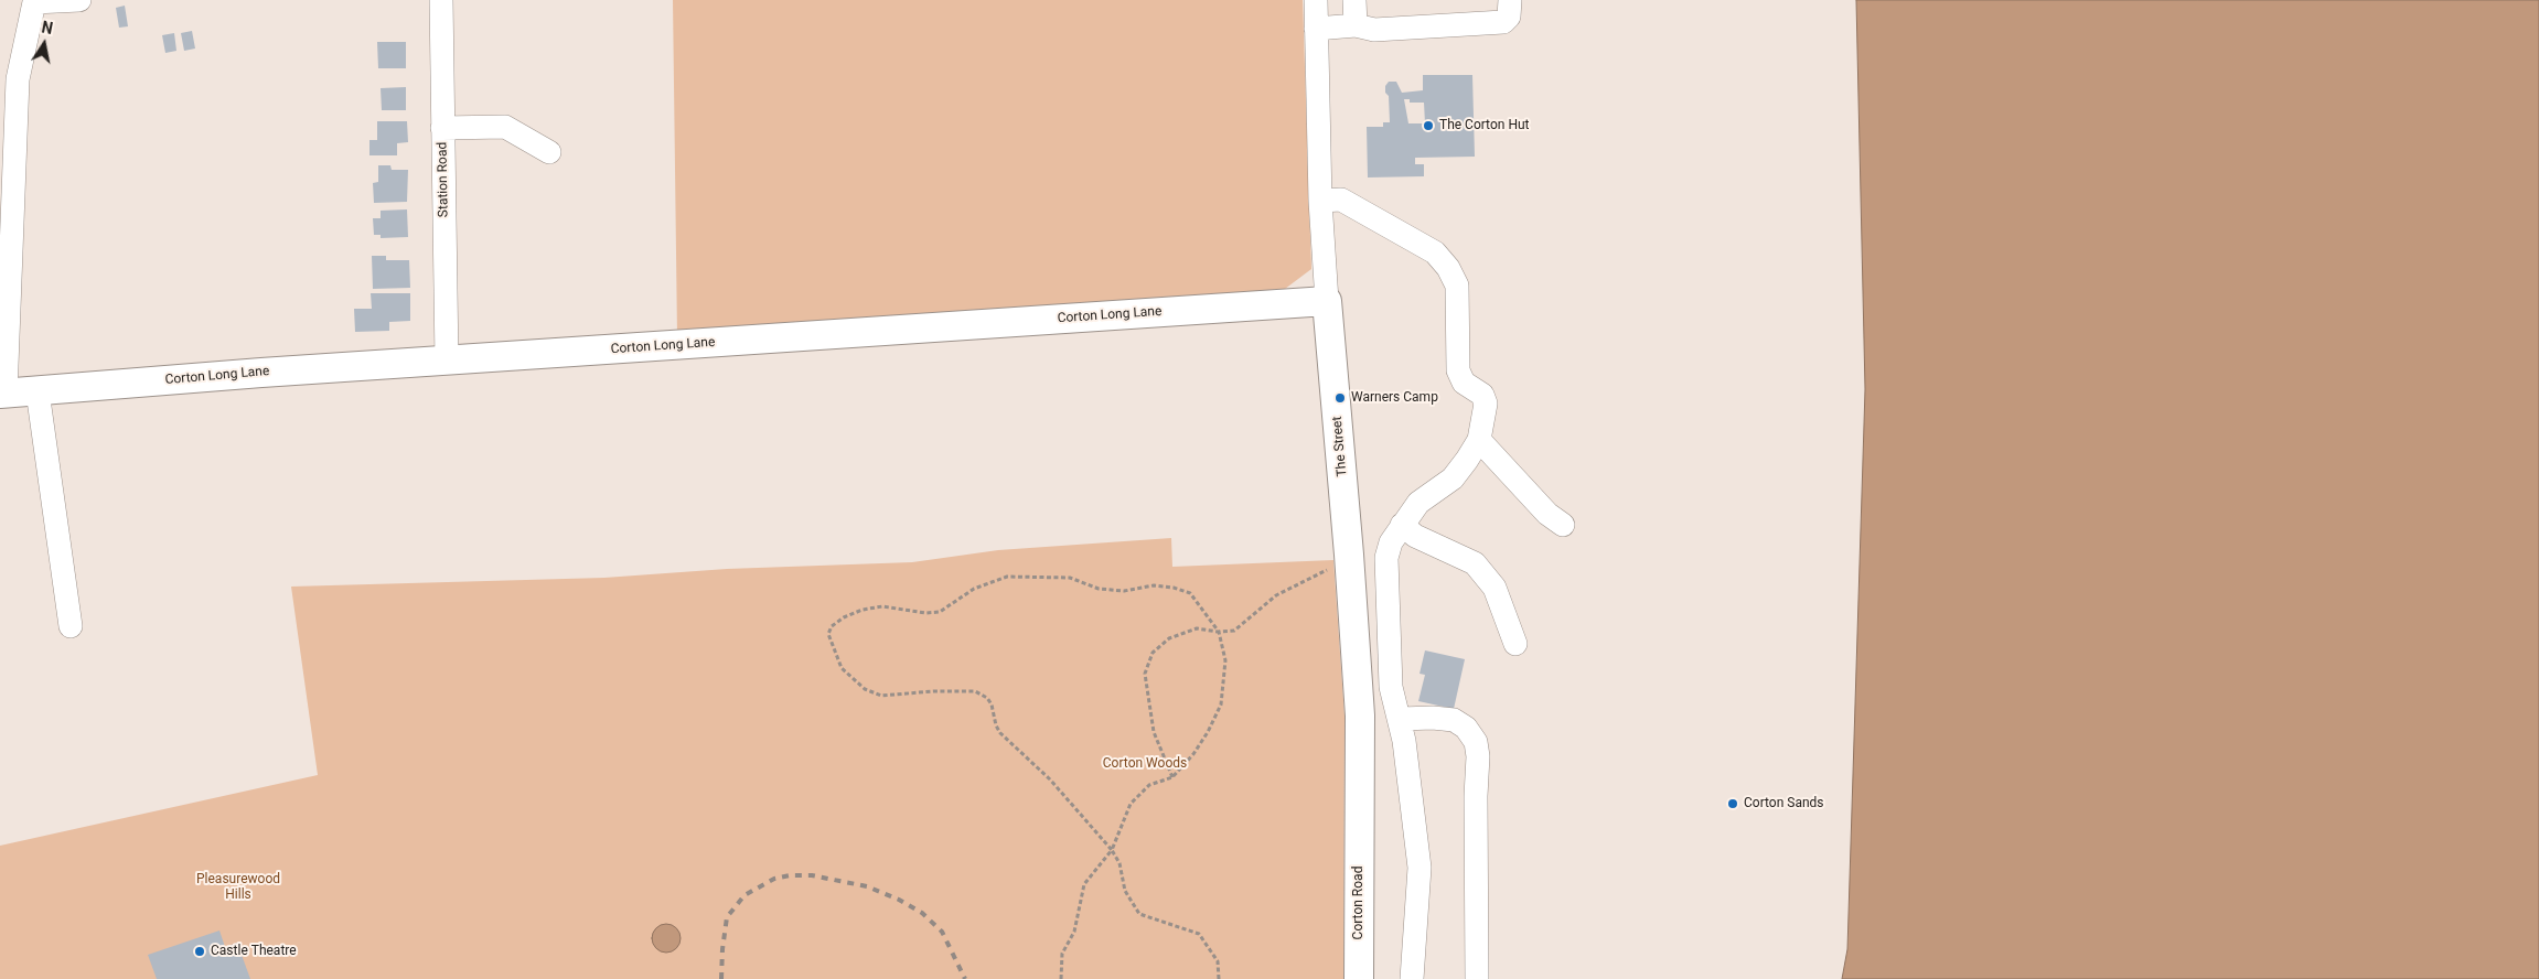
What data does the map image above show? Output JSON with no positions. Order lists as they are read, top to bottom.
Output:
{
  "streets": {
    "main road": ["Corton Long Lane", "The Street", "Corton Road"],
    "street": ["Station Road"]
  },
  "crossings": [
    ["Station Road", "Corton Long Lane"],
    ["Corton Long Lane", "The Street"],
    ["The Street", "Corton Road"]
  ],
  "parks": ["Corton Woods", "Pleasurewood Hills"],
  "places": [
    "The Corton Hut",
    "Warners Camp",
    "Corton Sands",
    "Castle Theatre"
  ],
  "north": "top"
}
